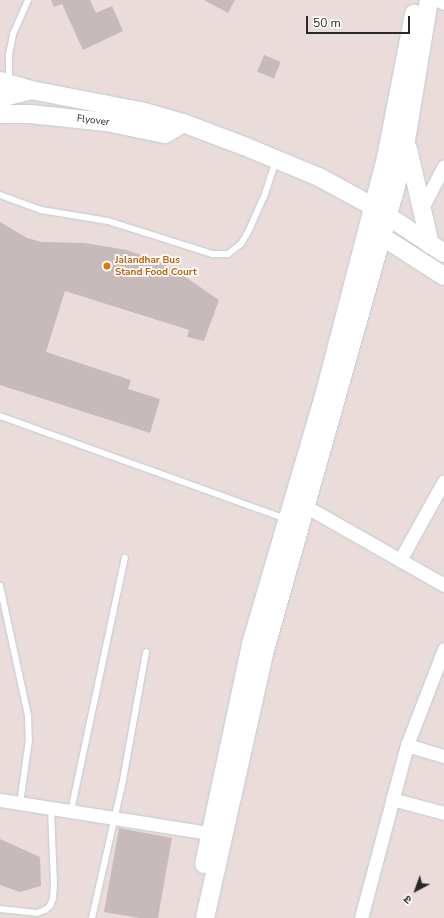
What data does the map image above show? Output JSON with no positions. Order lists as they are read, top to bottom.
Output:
{
  "streets": {
    "street": ["Flyover"]
  },
  "places": ["Jalandhar Bus Stand Food Court"],
  "scale_bar": "50 m",
  "north": "bottom left"
}
